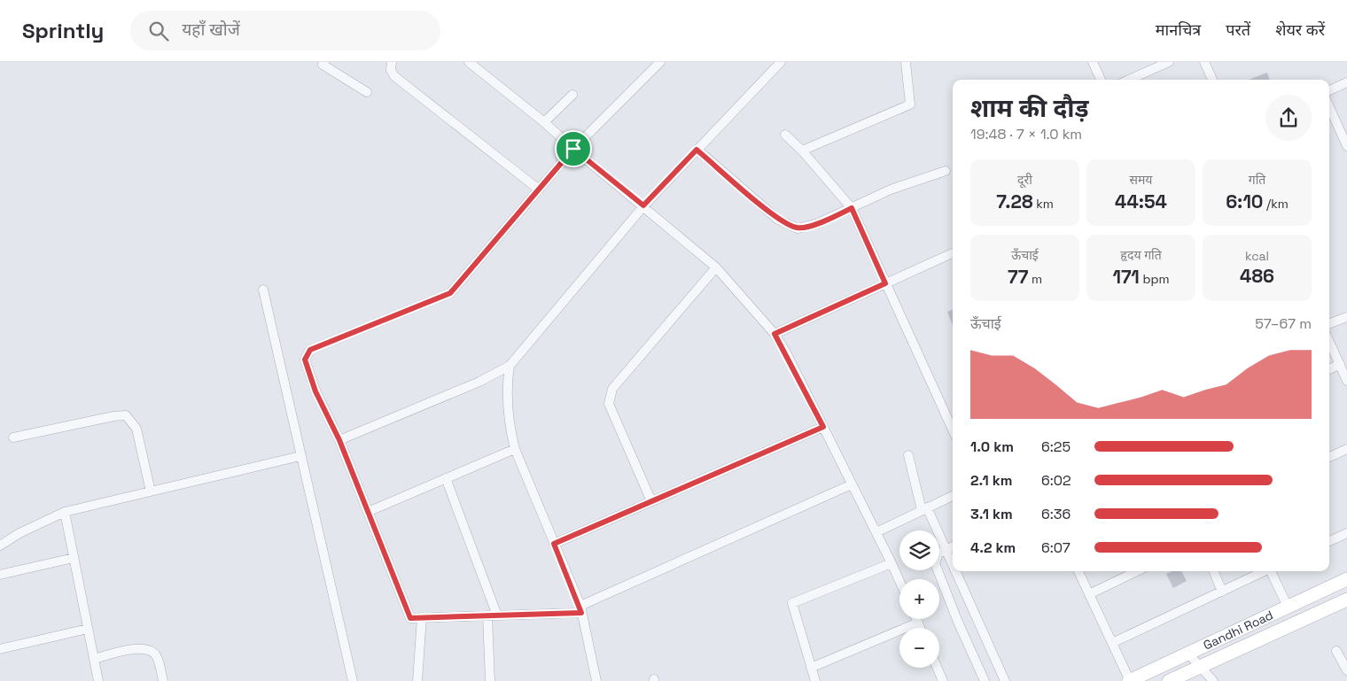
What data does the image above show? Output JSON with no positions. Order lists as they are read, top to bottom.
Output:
{
  "streets": {
    "main road": ["Gandhi Road"]
  },
  "page": {
    "header": "Sprintly",
    "search": "यहाँ खोजें",
    "nav": ["मानचित्र", "परतें", "शेयर करें"],
    "heading": ["शाम की दौड़", "19:48 · 7 × 1.0 km"],
    "stats": [
      ["दूरी", "7.28 km"],
      ["समय", "44:54"],
      ["गति", "6:10 /km"],
      ["ऊँचाई", "77 m"],
      ["हृदय गति", "171 bpm"],
      ["kcal", "486"]
    ],
    "chart": ["ऊँचाई", "57–67 m"],
    "list": [
      {
        "name": "1.0 km",
        "note": "6:25"
      },
      {
        "name": "2.1 km",
        "note": "6:02"
      },
      {
        "name": "3.1 km",
        "note": "6:36"
      },
      {
        "name": "4.2 km",
        "note": "6:07"
      }
    ],
    "map_buttons": ["+", "−"]
  }
}
